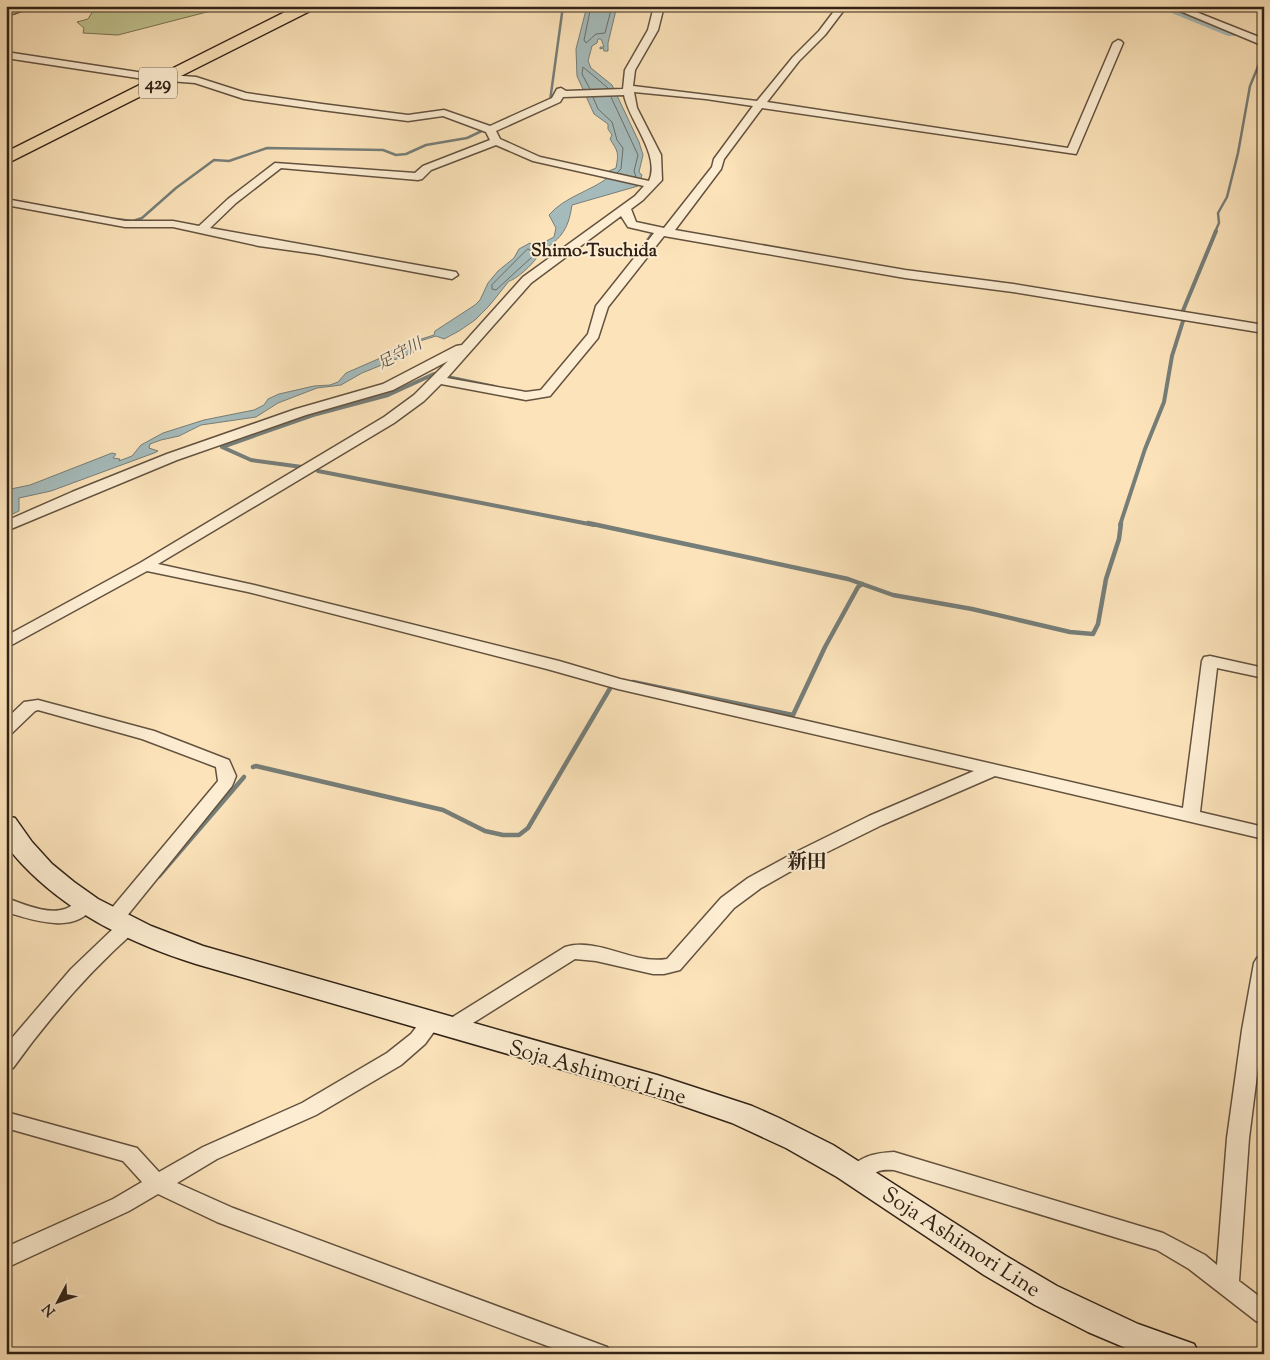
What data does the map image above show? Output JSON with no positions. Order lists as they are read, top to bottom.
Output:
{
  "streets": {
    "highway": ["429"],
    "main road": ["Soja Ashimori Line"]
  },
  "districts": ["Shimo-Tsuchida", "新田"],
  "water": ["足守川"],
  "north": "bottom left"
}
